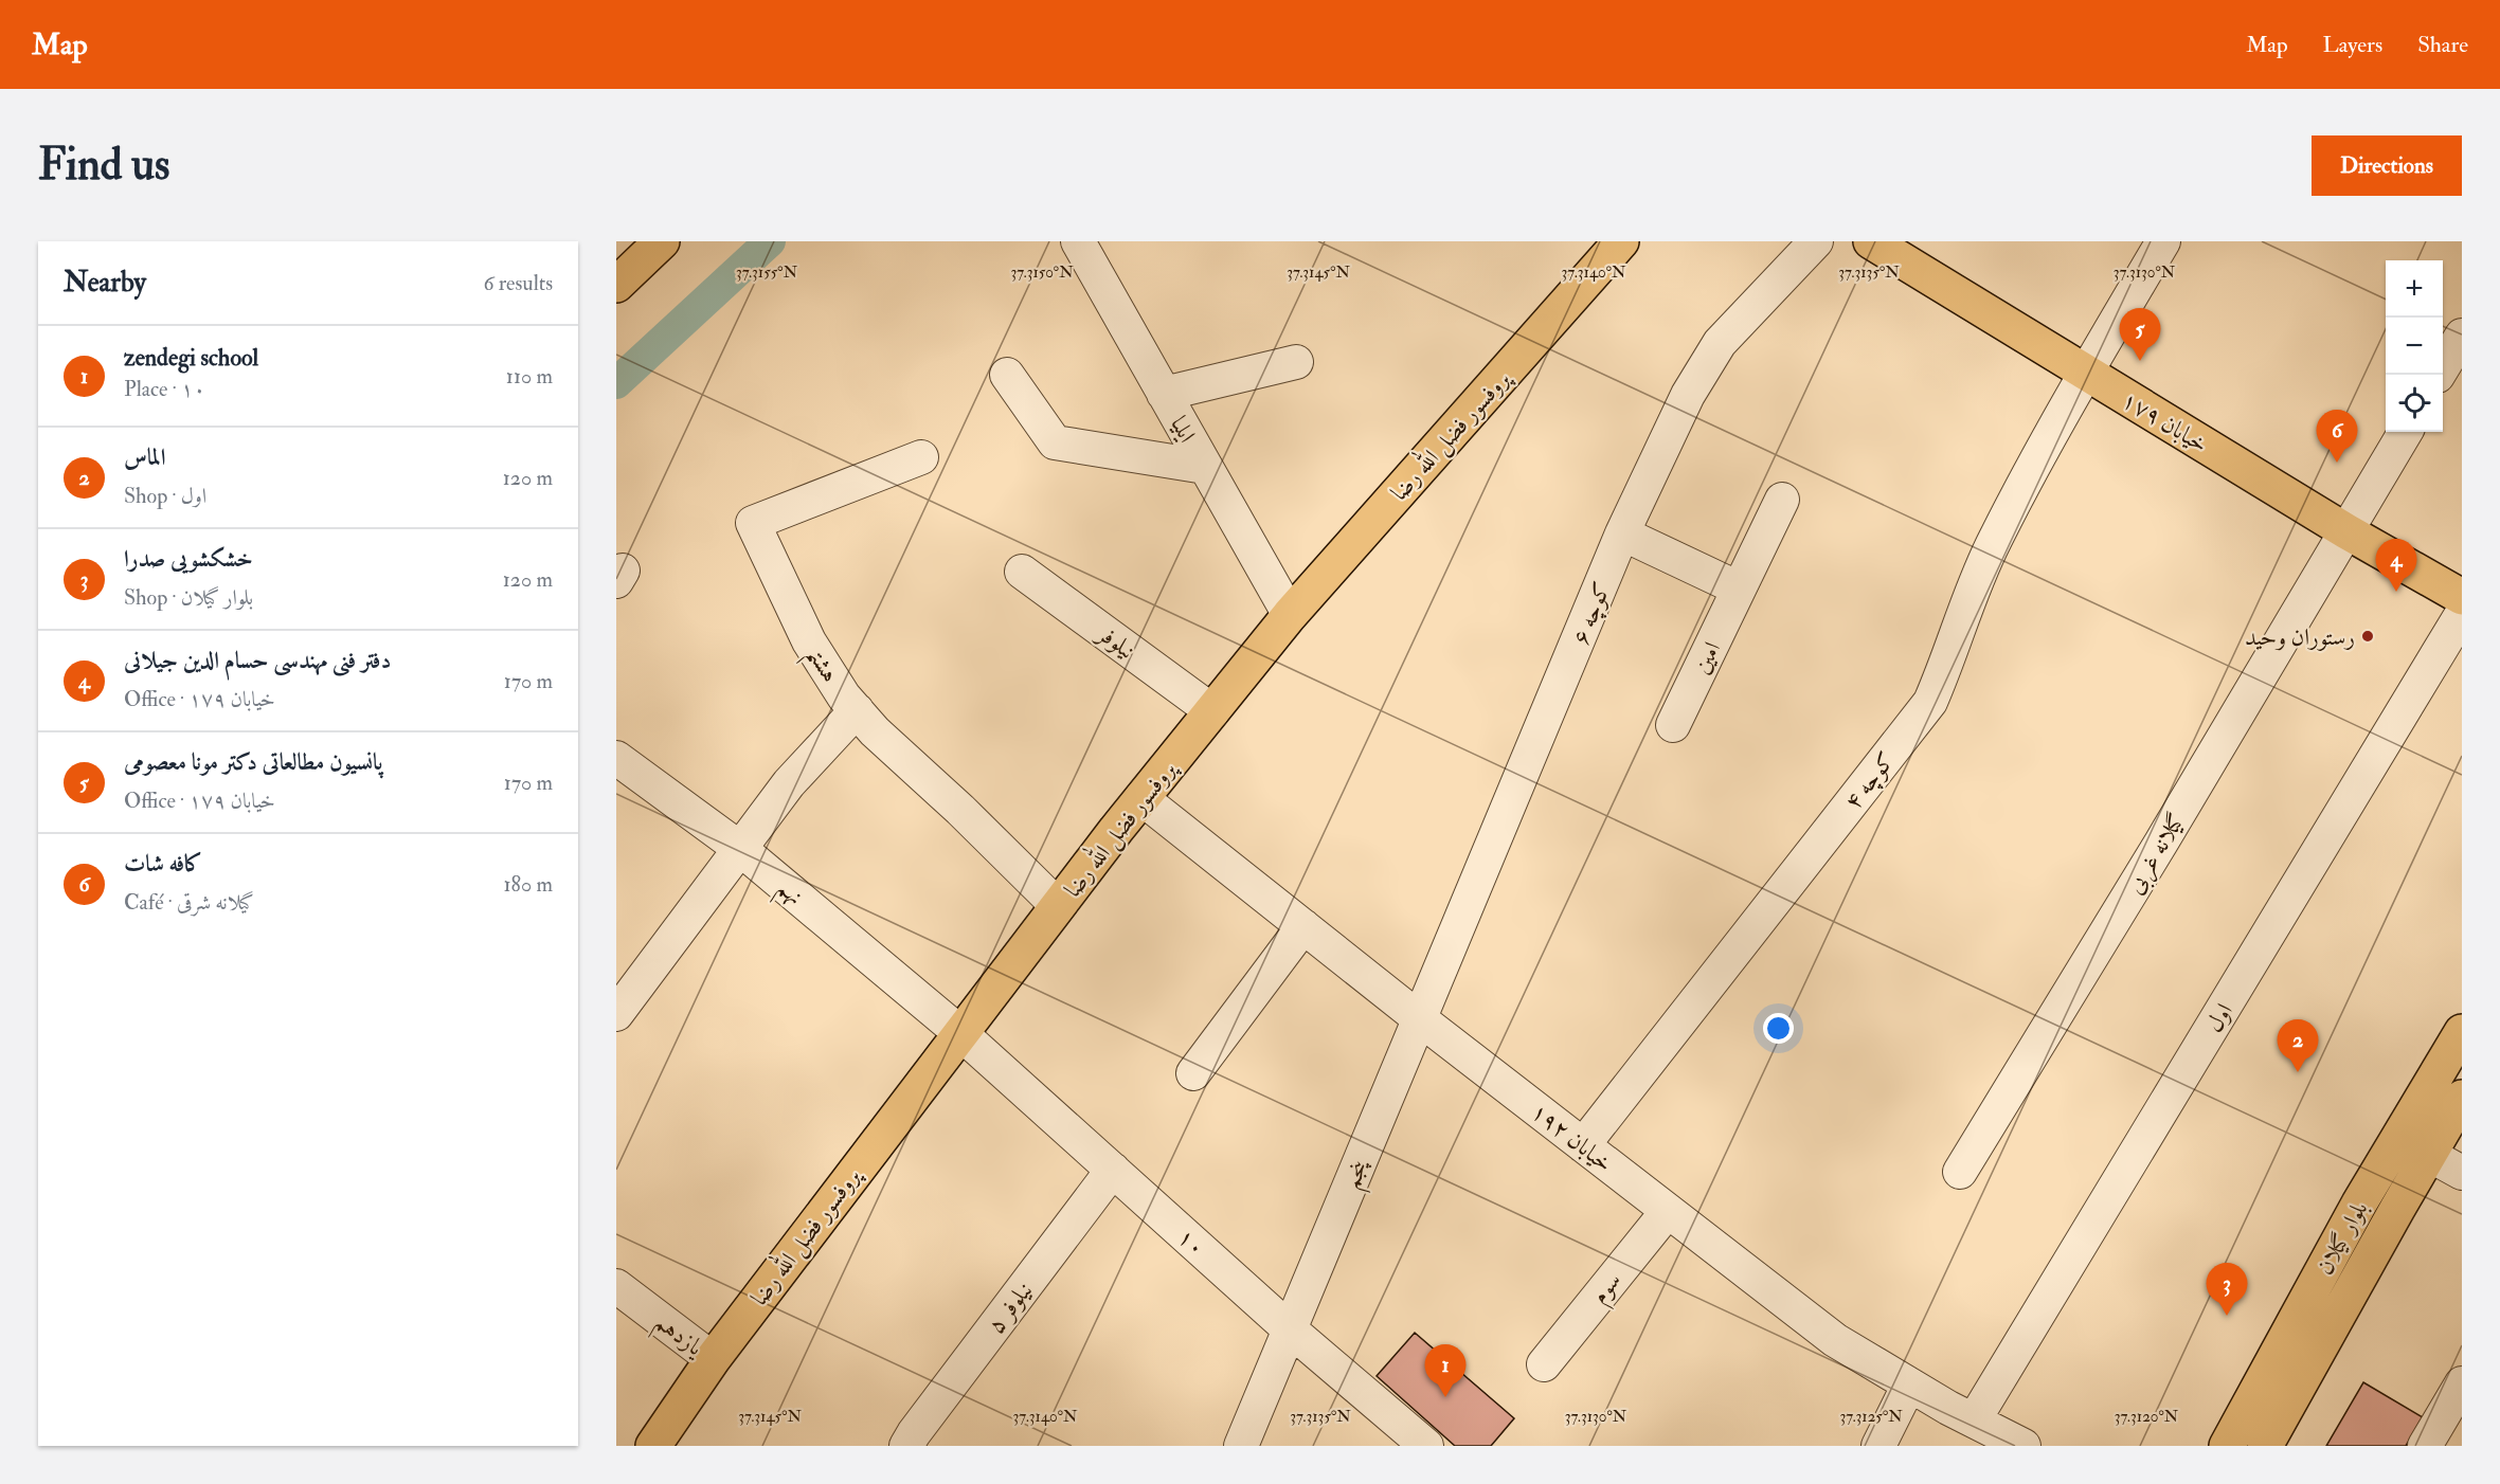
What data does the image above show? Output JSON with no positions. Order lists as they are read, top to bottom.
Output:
{
  "streets": {
    "main road": ["خیابان ۱۷۹", "پروفسور فضل الله رضا", "بلوار گیلان"],
    "street": [
      "ایلیا",
      "کوچه ۶",
      "نیلوفر",
      "امین",
      "هشتم",
      "کوچه ۴",
      "گیلانه غربی",
      "نهم",
      "اول",
      "خیابان ۱۹۲",
      "پنجم",
      "۱۰",
      "سوم",
      "نیلوفر ۵",
      "یازدهم"
    ]
  },
  "crossings": [
    ["خیابان ۱۷۹", "کوچه ۴"],
    ["خیابان ۱۷۹", "گیلانه غربی"],
    ["ایلیا", "پروفسور فضل الله رضا"],
    ["پروفسور فضل الله رضا", "نیلوفر"],
    ["پروفسور فضل الله رضا", "هشتم"],
    ["پروفسور فضل الله رضا", "نهم"],
    ["پروفسور فضل الله رضا", "خیابان ۱۹۲"],
    ["پروفسور فضل الله رضا", "۱۰"],
    ["پروفسور فضل الله رضا", "یازدهم"],
    ["کوچه ۶", "خیابان ۱۹۲"],
    ["کوچه ۶", "پنجم"],
    ["کوچه ۴", "خیابان ۱۹۲"],
    ["نهم", "۱۰"],
    ["اول", "خیابان ۱۹۲"],
    ["خیابان ۱۹۲", "پنجم"],
    ["خیابان ۱۹۲", "سوم"],
    ["پنجم", "۱۰"],
    ["۱۰", "نیلوفر ۵"]
  ],
  "places": ["رستوران وحید"],
  "page": {
    "header": "Map",
    "nav": ["Map", "Layers", "Share"],
    "buttons": "Directions",
    "title": "Find us",
    "heading": ["Nearby", "6 results"],
    "map_buttons": ["+", "−"],
    "pins": [
      "5",
      "6",
      "4",
      "2",
      "3",
      "1"
    ],
    "list": [
      {
        "mark": "1",
        "name": "zendegi school",
        "note": "Place · ۱۰",
        "value": "110 m"
      },
      {
        "mark": "2",
        "name": "الماس",
        "note": "Shop · اول",
        "value": "120 m"
      },
      {
        "mark": "3",
        "name": "خشکشویی صدرا",
        "note": "Shop · بلوار گیلان",
        "value": "120 m"
      },
      {
        "mark": "4",
        "name": "دفتر فنی مهندسی حسام‌ الدین جیلانی",
        "note": "Office · خیابان ۱۷۹",
        "value": "170 m"
      },
      {
        "mark": "5",
        "name": "پانسیون مطالعاتی دکتر مونا معصومی",
        "note": "Office · خیابان ۱۷۹",
        "value": "170 m"
      },
      {
        "mark": "6",
        "name": "کافه شات",
        "note": "Café · گیلانه شرقی",
        "value": "180 m"
      }
    ]
  },
  "coordinates": [
    "37.3155°N",
    "37.3150°N",
    "37.3145°N",
    "37.3140°N",
    "37.3135°N",
    "37.3130°N",
    "37.3125°N",
    "37.3120°N"
  ]
}
